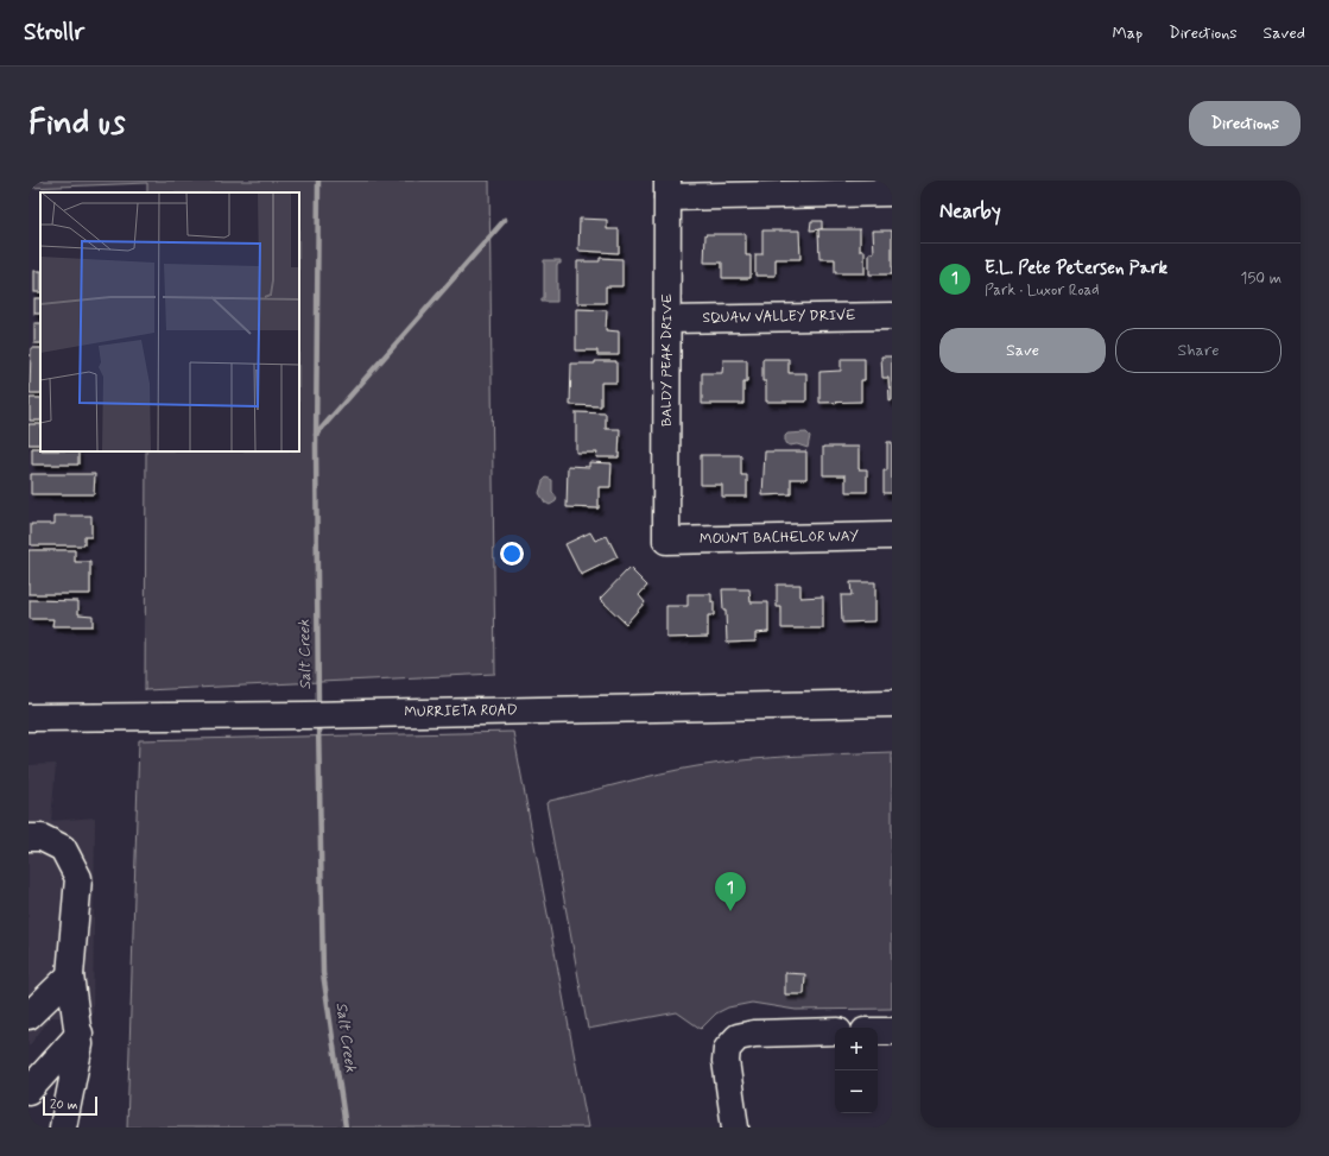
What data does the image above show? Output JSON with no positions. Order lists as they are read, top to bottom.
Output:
{
  "streets": {
    "street": [
      "SQUAW VALLEY DRIVE",
      "BALDY PEAK DRIVE",
      "MOUNT BACHELOR WAY",
      "MURRIETA ROAD"
    ]
  },
  "crossings": [
    ["SQUAW VALLEY DRIVE", "BALDY PEAK DRIVE"],
    ["BALDY PEAK DRIVE", "MOUNT BACHELOR WAY"]
  ],
  "water": ["Salt Creek"],
  "scale_bar": "20 m",
  "page": {
    "header": "Strollr",
    "nav": ["Map", "Directions", "Saved"],
    "buttons": [
      "Directions",
      ["Save", "Share"]
    ],
    "title": "Find us",
    "heading": "Nearby",
    "list": [
      {
        "mark": "1",
        "name": "E.L. Pete Petersen Park",
        "note": "Park · Luxor Road",
        "value": "150 m"
      }
    ],
    "pins": "1",
    "map_buttons": ["+", "−"],
    "scale": "20 m"
  }
}
